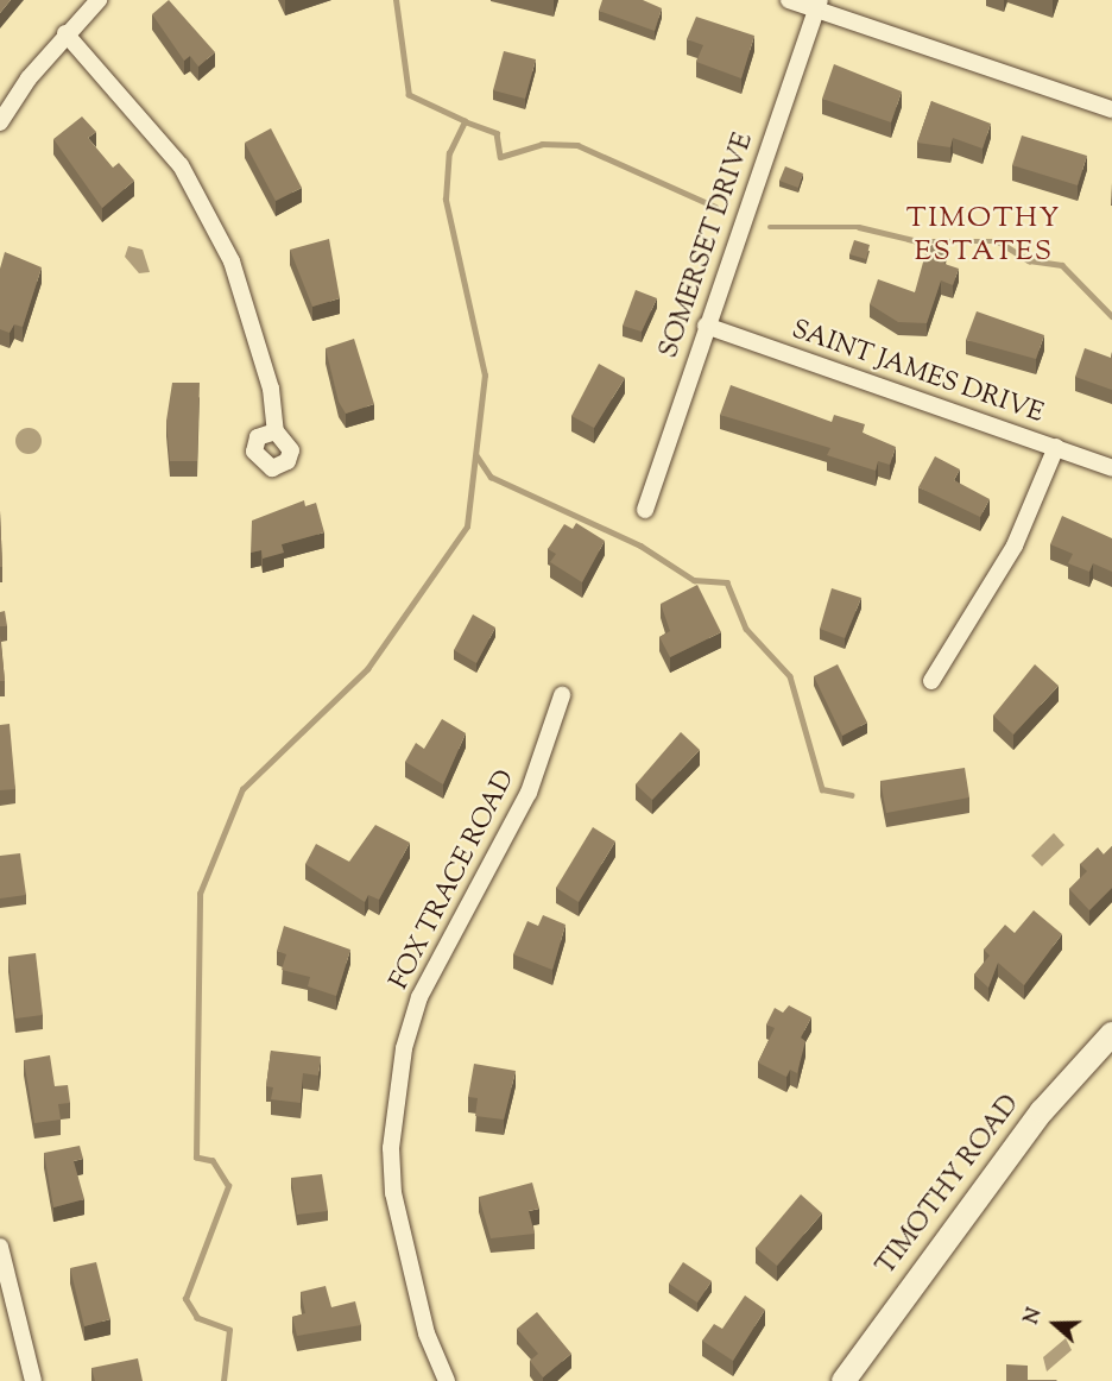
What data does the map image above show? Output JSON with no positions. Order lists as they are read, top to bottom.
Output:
{
  "streets": {
    "main road": ["TIMOTHY ROAD"],
    "street": ["SOMERSET DRIVE", "SAINT JAMES DRIVE", "FOX TRACE ROAD"]
  },
  "crossings": [
    ["SOMERSET DRIVE", "SAINT JAMES DRIVE"]
  ],
  "districts": ["TIMOTHY ESTATES"],
  "north": "left"
}
